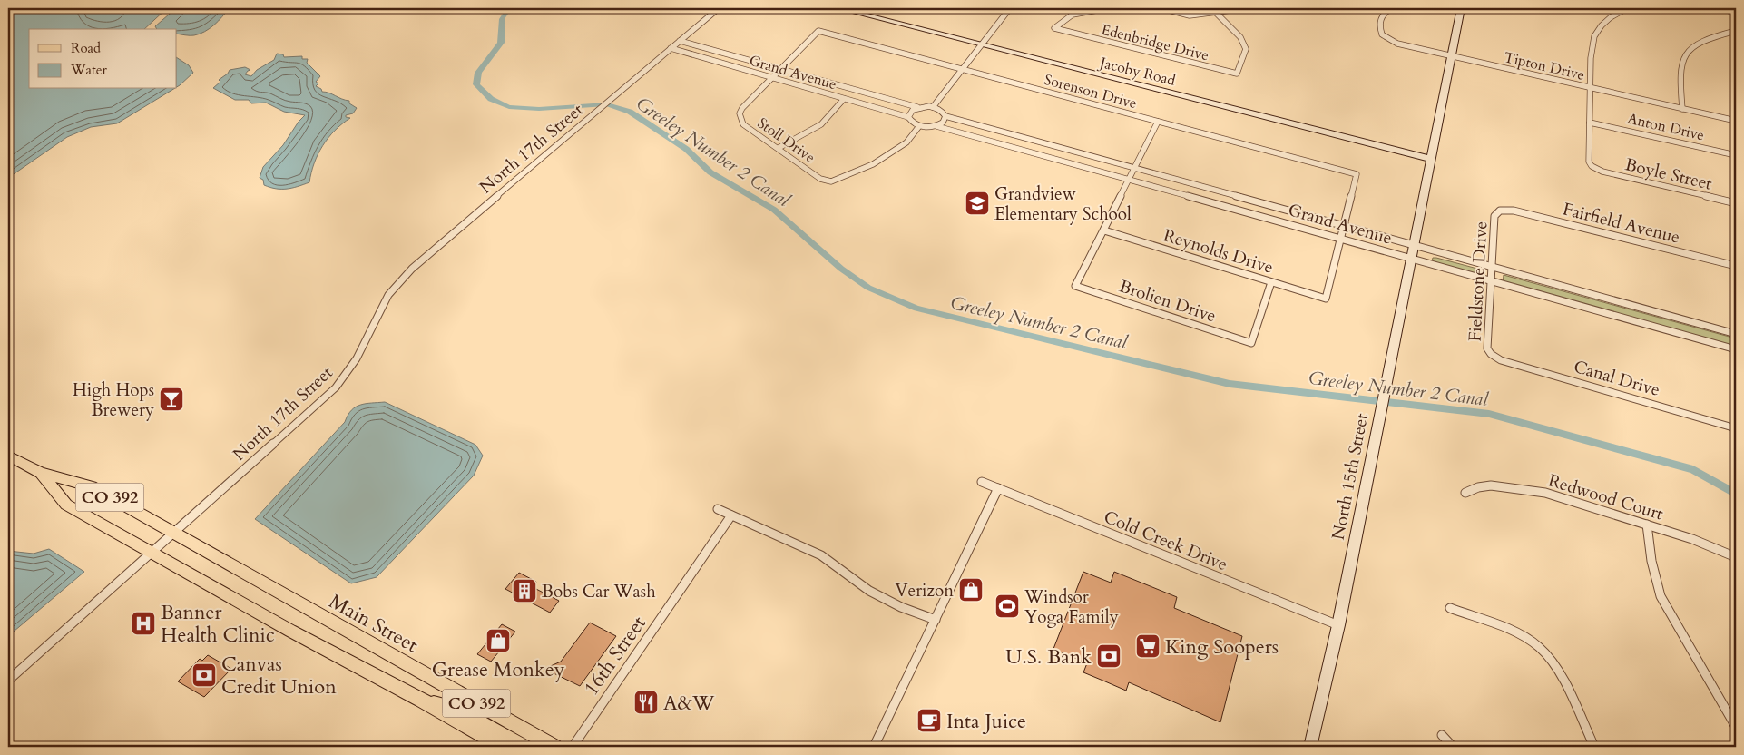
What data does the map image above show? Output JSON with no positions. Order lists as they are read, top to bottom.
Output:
{
  "streets": {
    "main road": ["CO 392", "Main Street"],
    "street": [
      "Edenbridge Drive",
      "Tipton Drive",
      "Jacoby Road",
      "Grand Avenue",
      "Sorenson Drive",
      "Anton Drive",
      "Stoll Drive",
      "North 17th Street",
      "Boyle Street",
      "Fairfield Avenue",
      "Reynolds Drive",
      "Fieldstone Drive",
      "Brolien Drive",
      "Canal Drive",
      "North 15th Street",
      "Redwood Court",
      "Cold Creek Drive",
      "16th Street"
    ]
  },
  "crossings": [
    ["Tipton Drive", "North 15th Street"],
    ["Jacoby Road", "North 15th Street"],
    ["Grand Avenue", "Sorenson Drive"],
    ["Grand Avenue", "Stoll Drive"],
    ["Grand Avenue", "North 17th Street"],
    ["Grand Avenue", "Reynolds Drive"],
    ["Grand Avenue", "Fieldstone Drive"],
    ["Grand Avenue", "North 15th Street"],
    ["Sorenson Drive", "Stoll Drive"],
    ["Anton Drive", "Boyle Street"],
    ["North 17th Street", "CO 392"],
    ["North 17th Street", "Main Street"],
    ["Fairfield Avenue", "Fieldstone Drive"],
    ["Reynolds Drive", "Brolien Drive"],
    ["Fieldstone Drive", "Canal Drive"],
    ["North 15th Street", "Cold Creek Drive"],
    ["CO 392", "Main Street"]
  ],
  "water": ["Greeley Number 2 Canal"],
  "places": {
    "school or university": ["Grandview Elementary School"],
    "bar": ["High Hops Brewery"],
    "shop": ["Verizon", "Grease Monkey"],
    "building": ["Bobs Car Wash"],
    "sports": ["Windsor Yoga Family"],
    "hospital": ["Banner Health Clinic"],
    "supermarket": ["King Soopers"],
    "bank": ["U.S. Bank", "Canvas Credit Union"],
    "restaurant": ["A&W"],
    "cafe": ["Inta Juice"]
  },
  "legend": ["Road", "Water"]
}
